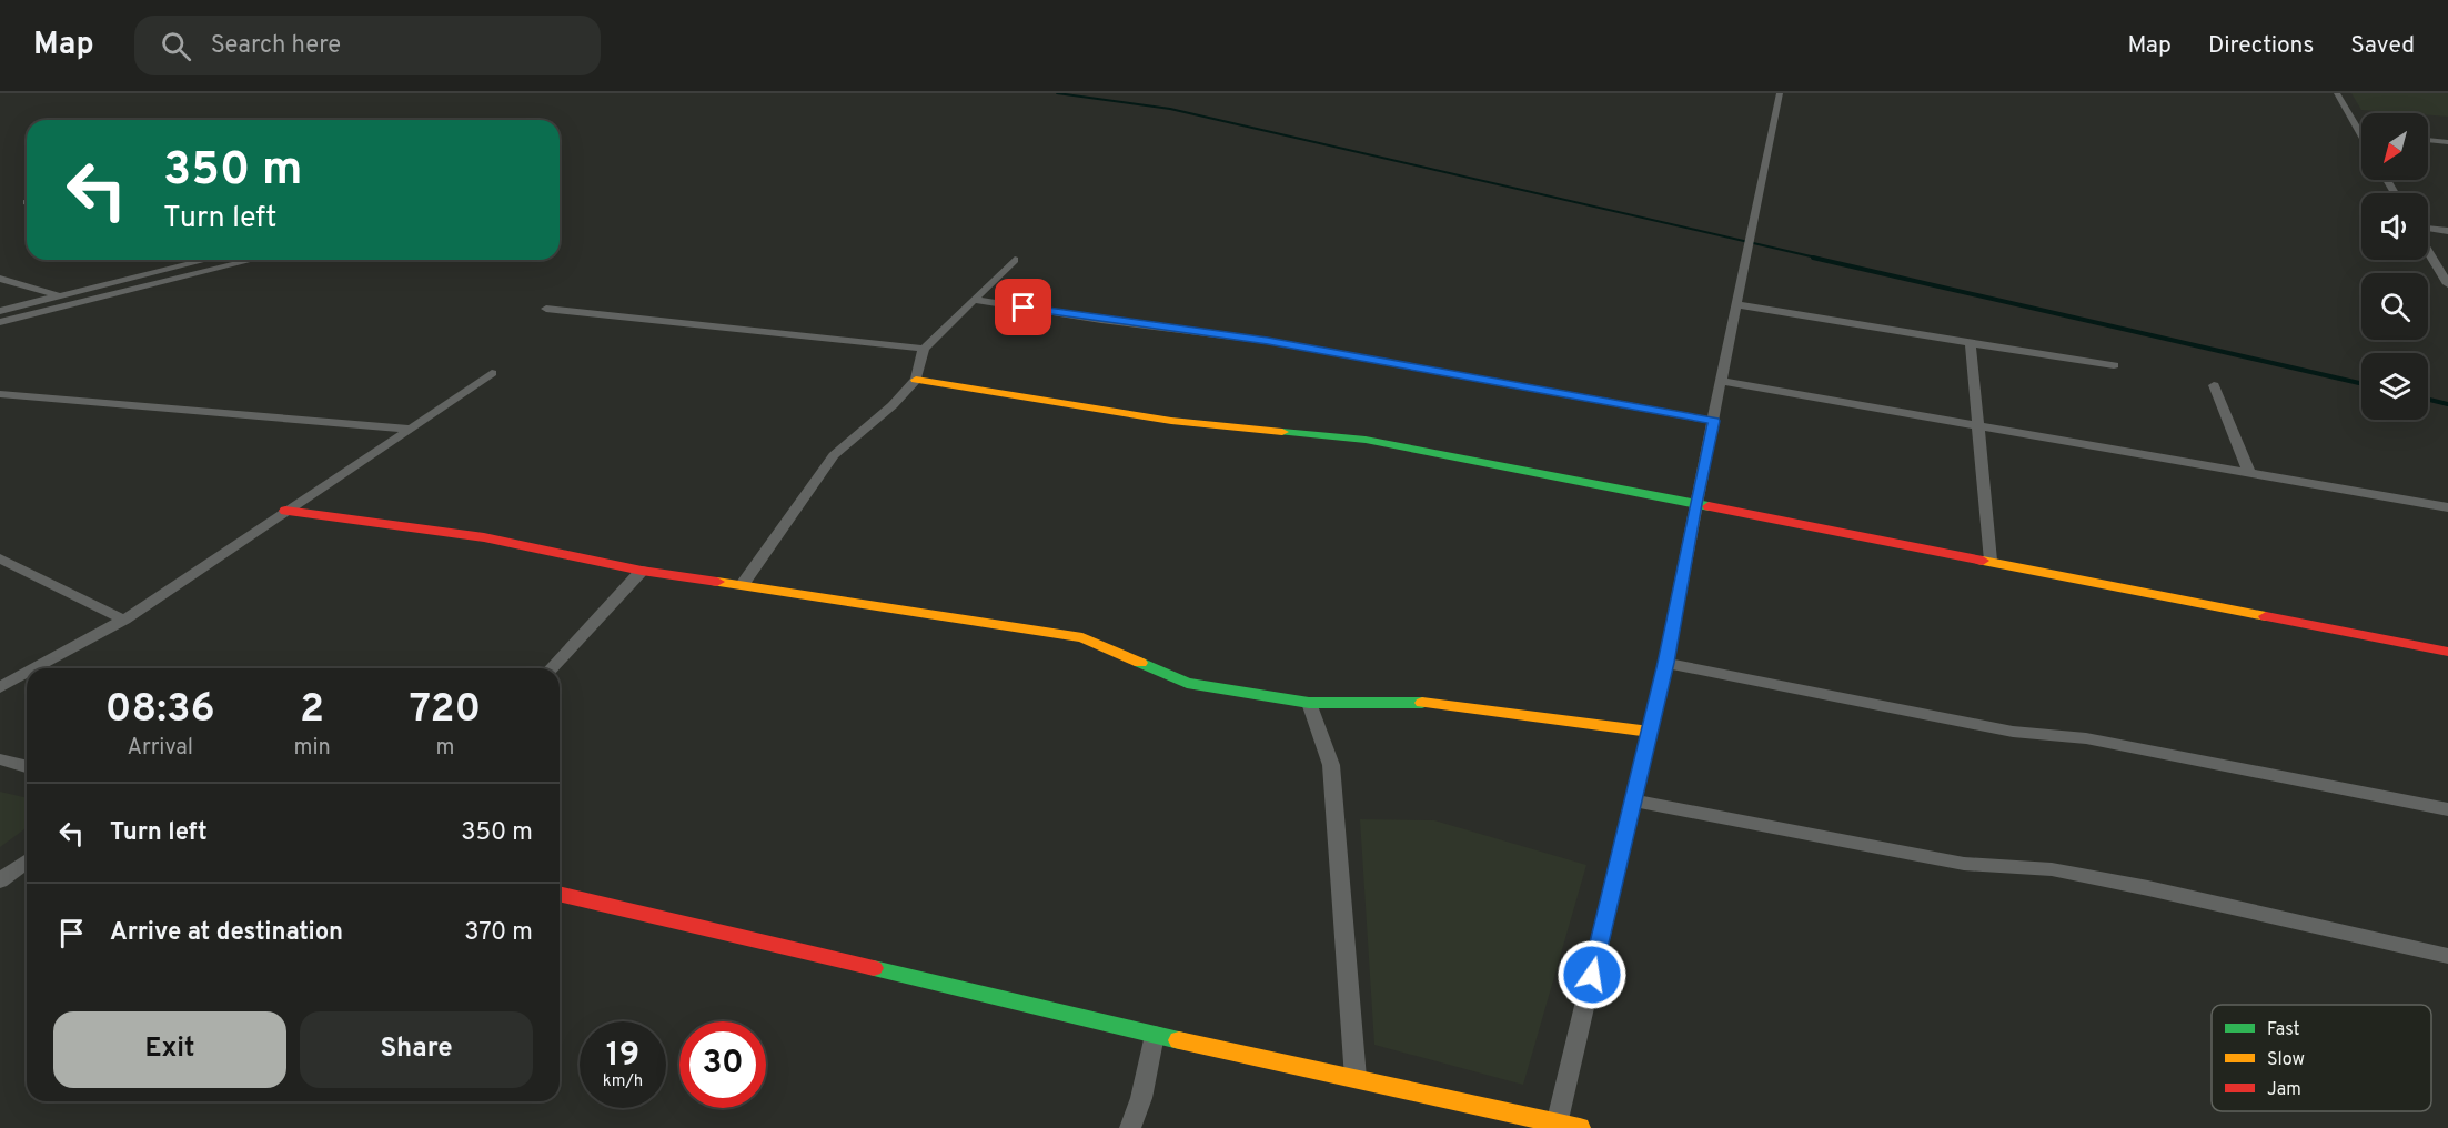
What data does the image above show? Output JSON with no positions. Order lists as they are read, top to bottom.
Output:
{
  "legend": ["Fast", "Slow", "Jam"],
  "north": "bottom left",
  "page": {
    "header": "Map",
    "search": "Search here",
    "nav": ["Map", "Directions", "Saved"],
    "turn": ["350 m", "Turn left"],
    "eta": [
      "08:36",
      "Arrival",
      "2",
      "min",
      "720",
      "m"
    ],
    "list": [
      {
        "name": "Turn left",
        "value": "350 m"
      },
      {
        "name": "Arrive at destination",
        "value": "370 m"
      }
    ],
    "buttons": ["Exit", "Share"],
    "speed": "19 km/h",
    "limit": "30"
  }
}
